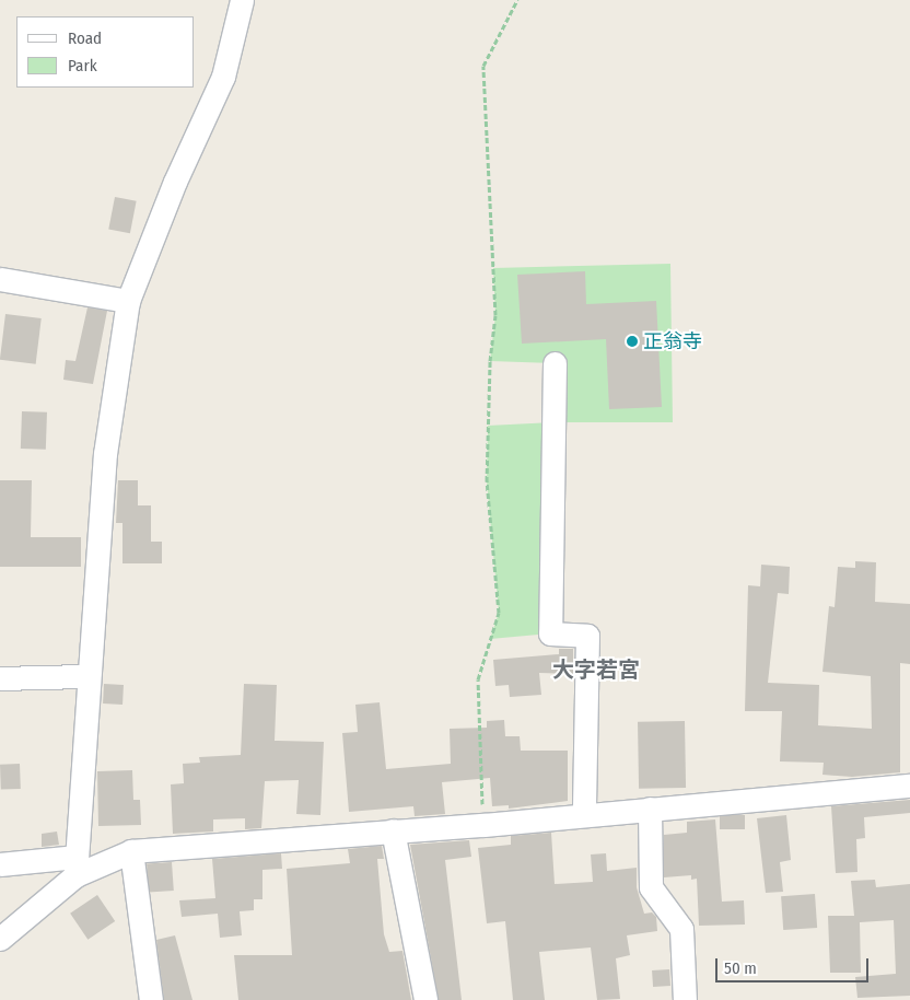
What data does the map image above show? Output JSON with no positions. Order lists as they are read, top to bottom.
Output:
{
  "districts": ["大字若宮"],
  "places": ["正翁寺"],
  "legend": ["Road", "Park"],
  "scale_bar": "50 m"
}
